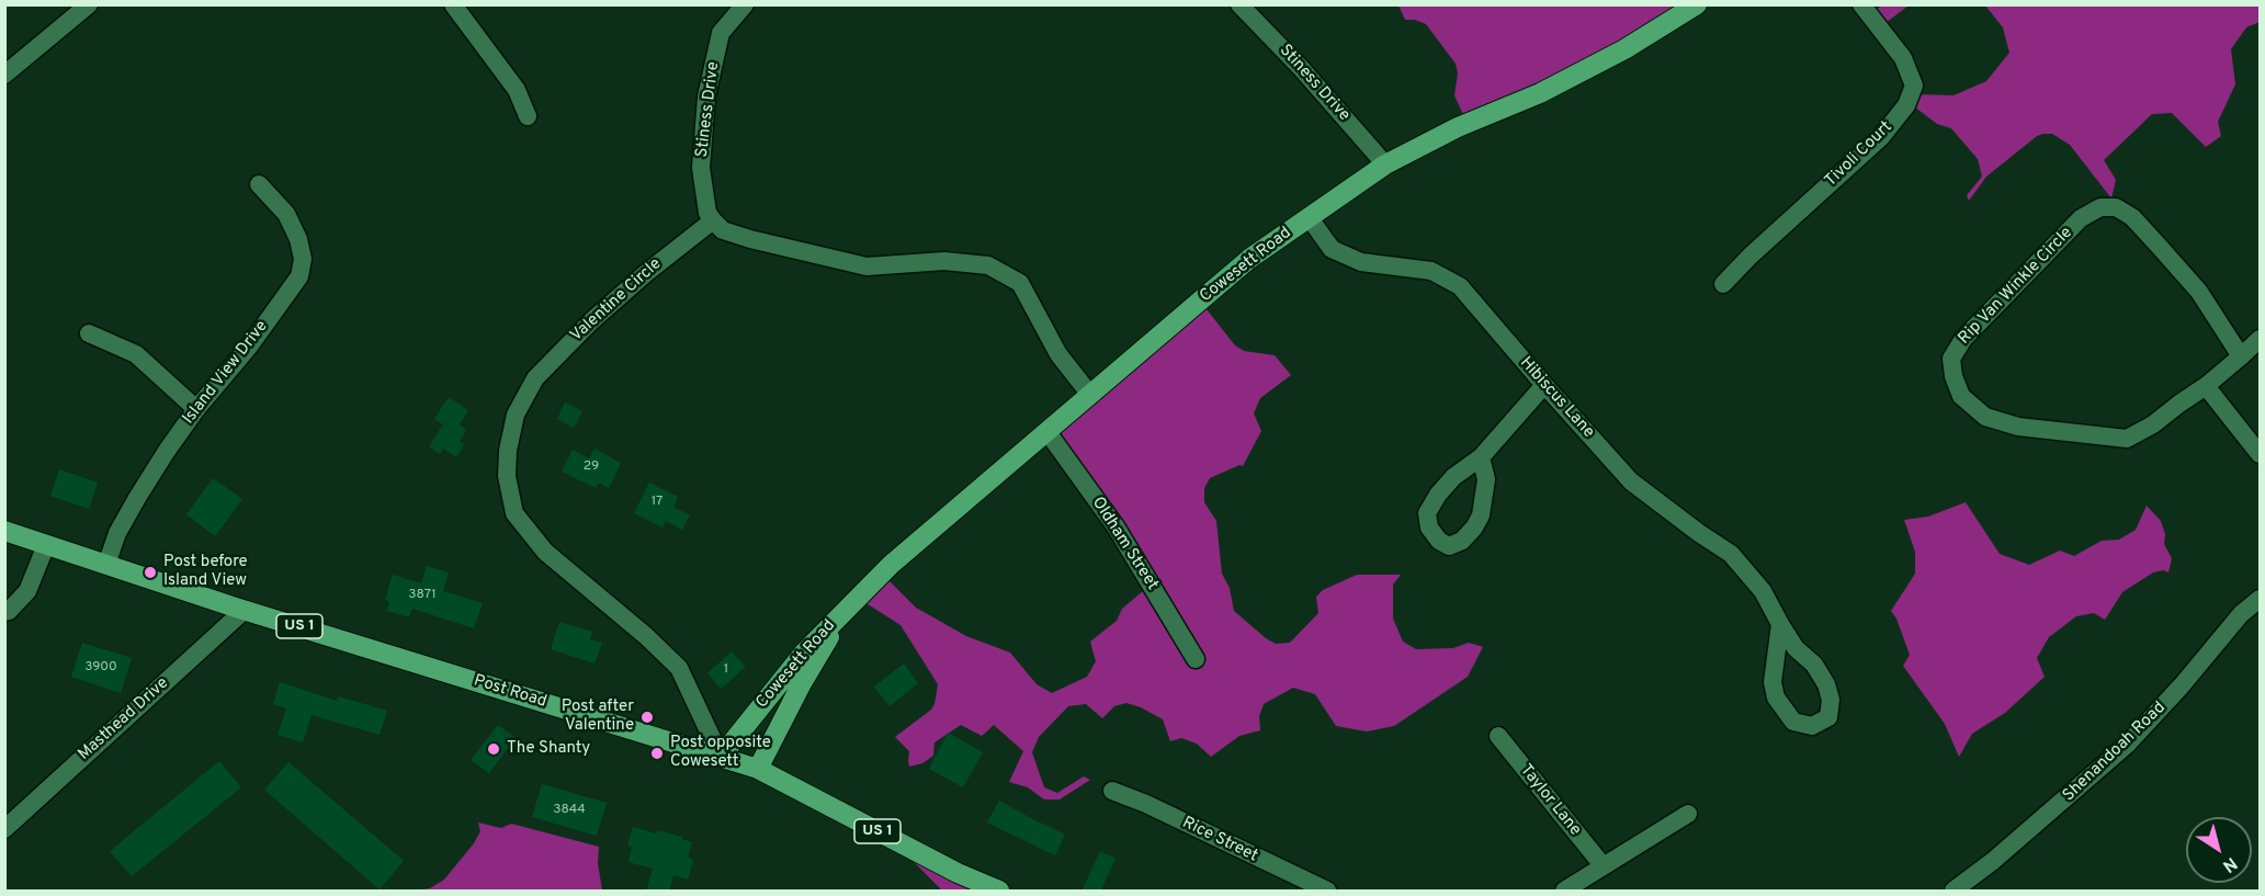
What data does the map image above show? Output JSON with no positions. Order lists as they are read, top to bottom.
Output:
{
  "streets": {
    "main road": ["Cowesett Road", "US 1", "Post Road"],
    "street": [
      "Stiness Drive",
      "Tivoli Court",
      "Rip Van Winkle Circle",
      "Valentine Circle",
      "Island View Drive",
      "Hibiscus Lane",
      "Oldham Street",
      "Masthead Drive",
      "Shenandoah Road",
      "Taylor Lane",
      "Rice Street"
    ]
  },
  "crossings": [
    ["Stiness Drive", "Cowesett Road"],
    ["Stiness Drive", "Valentine Circle"],
    ["Cowesett Road", "Valentine Circle"],
    ["Cowesett Road", "Hibiscus Lane"],
    ["Cowesett Road", "Oldham Street"],
    ["Cowesett Road", "Post Road"],
    ["Valentine Circle", "Post Road"],
    ["Island View Drive", "Post Road"],
    ["Post Road", "Masthead Drive"]
  ],
  "places": [
    "Post before Island View",
    "Post after Valentine",
    "The Shanty",
    "Post opposite Cowesett"
  ],
  "house_numbers": [
    "29",
    "17",
    "3871",
    "3900",
    "1",
    "3844"
  ],
  "north": "bottom right"
}
